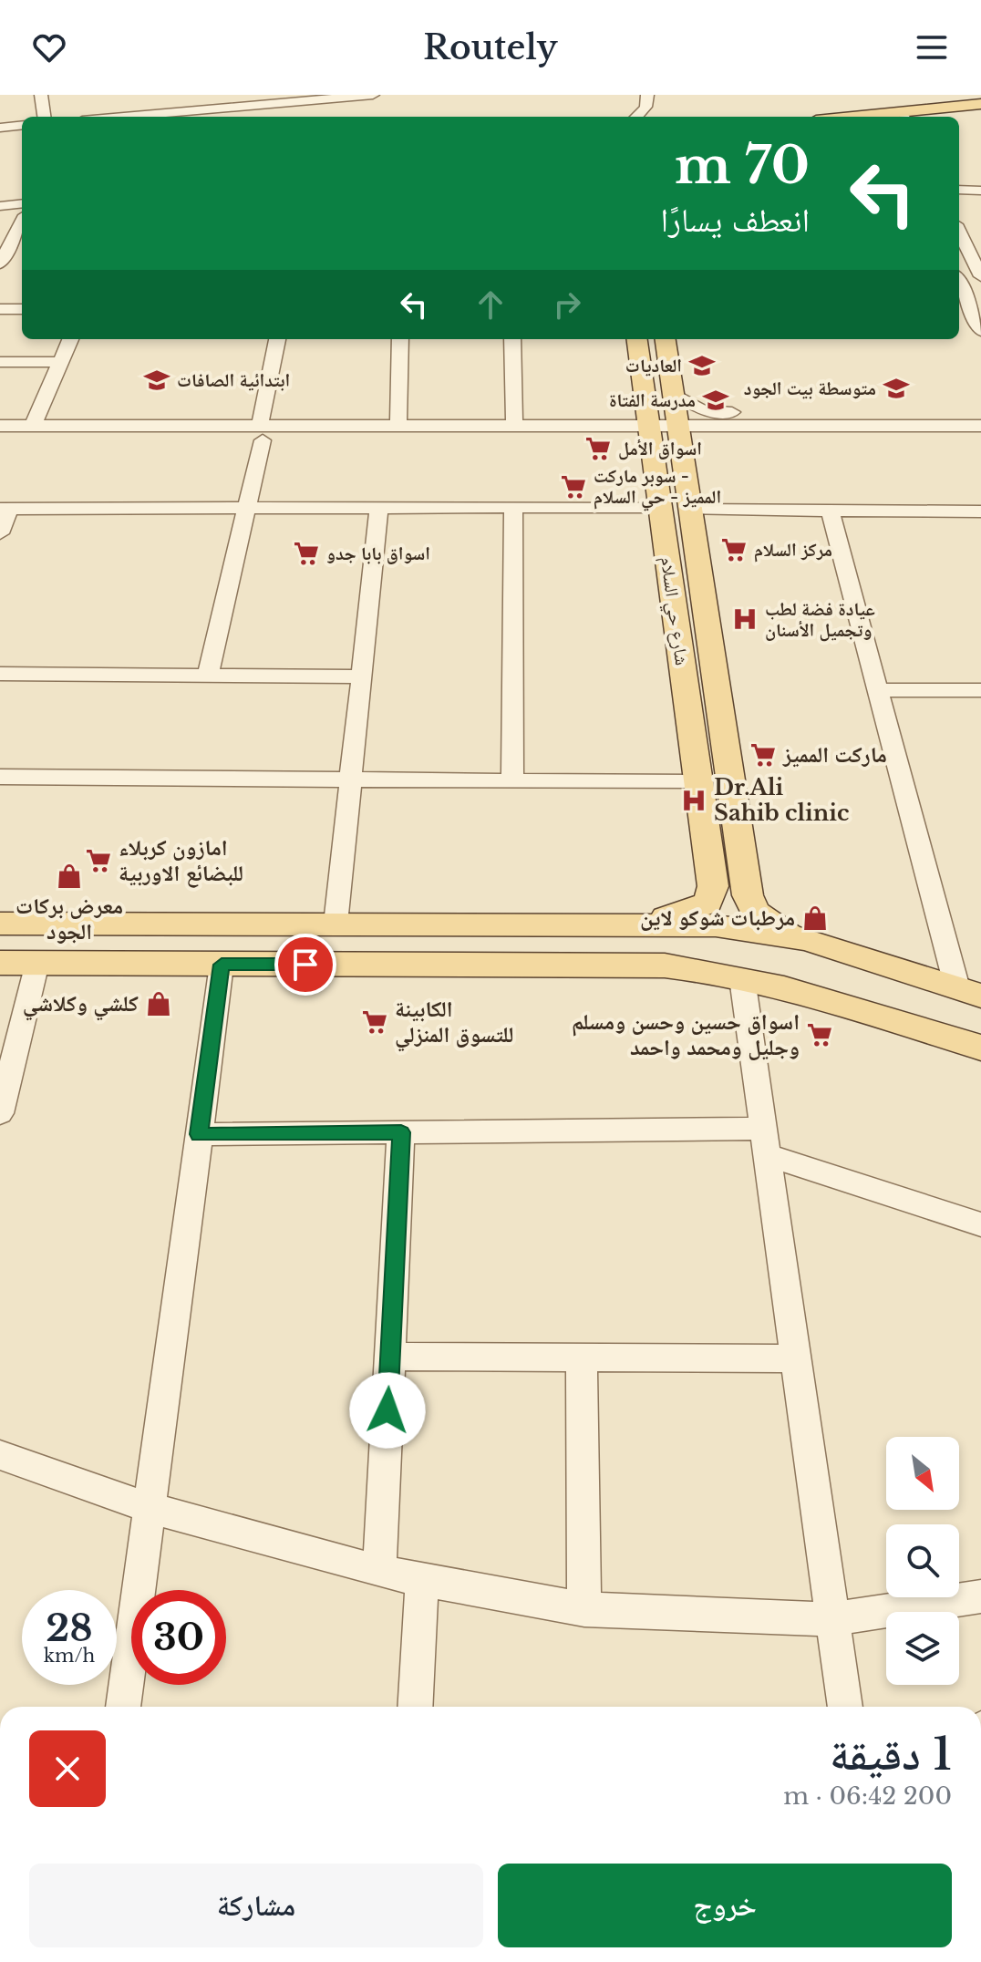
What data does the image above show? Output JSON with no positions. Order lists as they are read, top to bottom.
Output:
{
  "streets": {
    "main road": ["شارع حي السلام"]
  },
  "places": {
    "school or university": [
      "العاديات",
      "ابتدائية الصافات",
      "متوسطة بيت الجود",
      "مدرسة الفتاة"
    ],
    "supermarket": [
      "اسواق الأمل",
      "سوبر ماركت - المميز - حي السلام",
      "مركز السلام",
      "اسواق بابا جدو",
      "ماركت المميز",
      "امازون كربلاء للبضائع الاوربية",
      "الكابينة للتسوق المنزلي",
      "اسواق حسين وحسن ومسلم وجليل ومحمد واحمد"
    ],
    "hospital": ["عيادة فضة لطب وتجميل الأسنان", "Dr.Ali Sahib clinic"],
    "shop": ["معرض بركات الجود", "مرطبات شوكو لاين", "كلشي وكلاشي"]
  },
  "north": "bottom right",
  "page": {
    "header": "Routely",
    "turn": ["70 m", "انعطف يسارًا"],
    "speed": "28 km/h",
    "limit": "30",
    "heading": ["1 دقيقة", "200 m · 06:42"],
    "buttons": ["خروج", "مشاركة"]
  }
}
